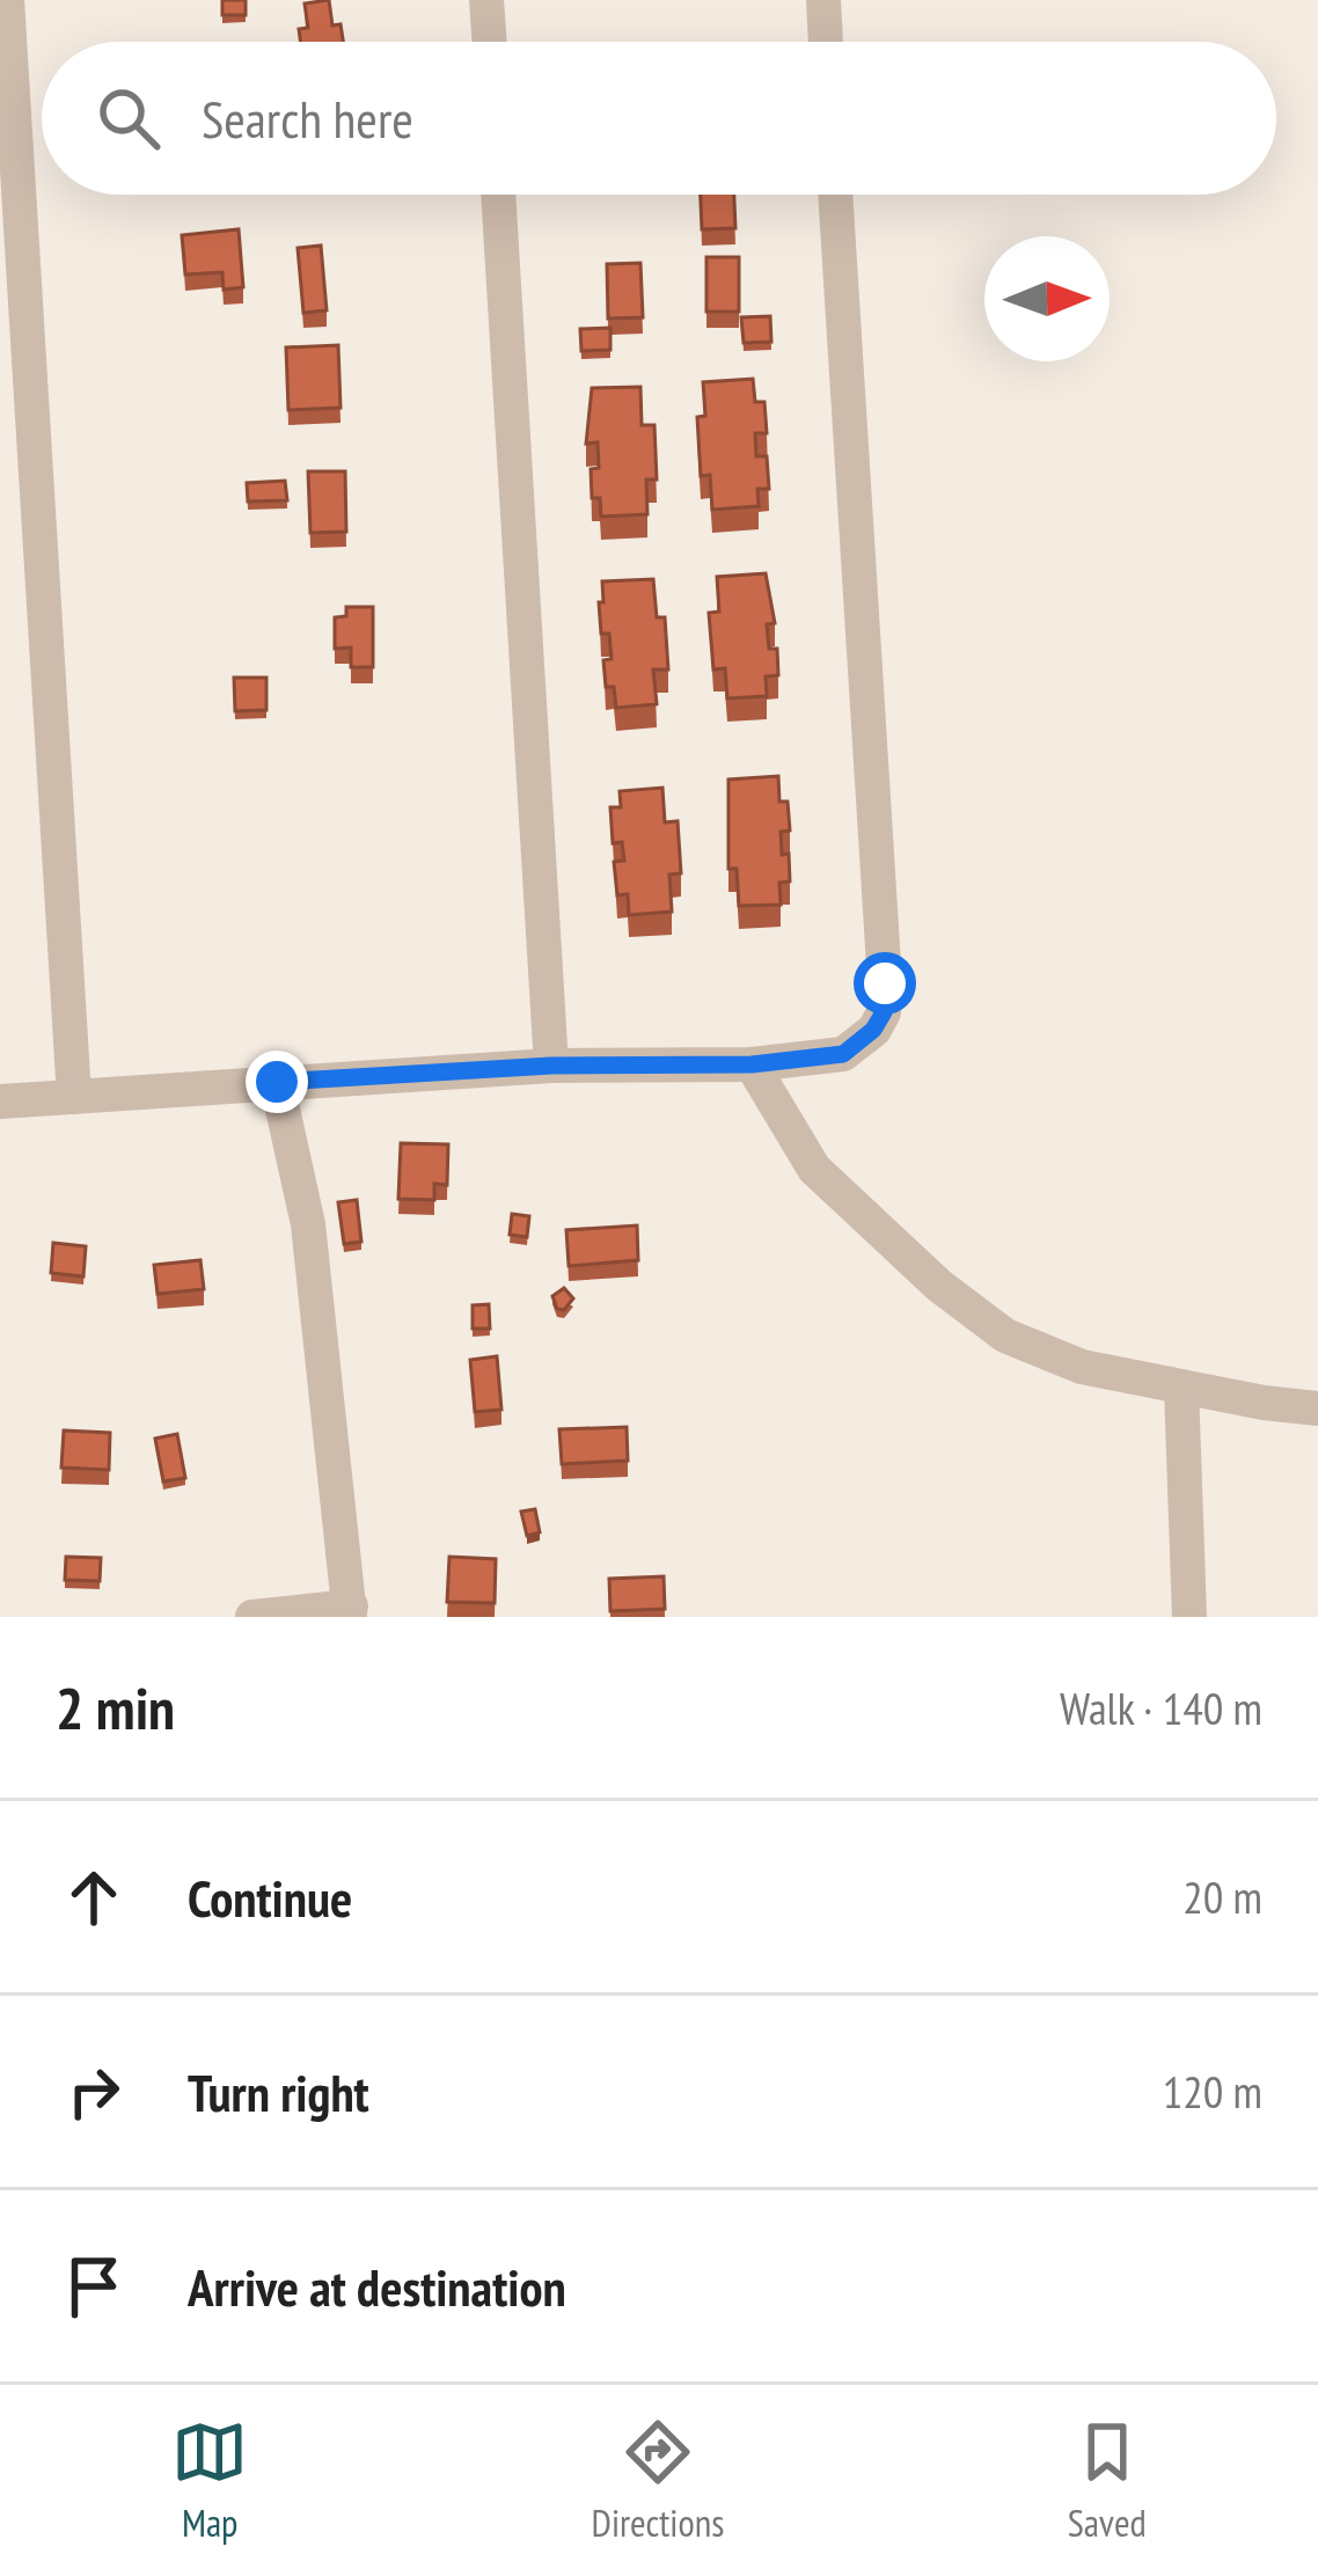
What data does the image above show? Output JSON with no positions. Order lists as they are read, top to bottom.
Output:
{
  "north": "right",
  "page": {
    "search": "Search here",
    "heading": ["2 min", "Walk · 140 m"],
    "list": [
      ["Continue", "20 m"],
      ["Turn right", "120 m"],
      "Arrive at destination"
    ],
    "nav": ["Map", "Directions", "Saved"]
  }
}
